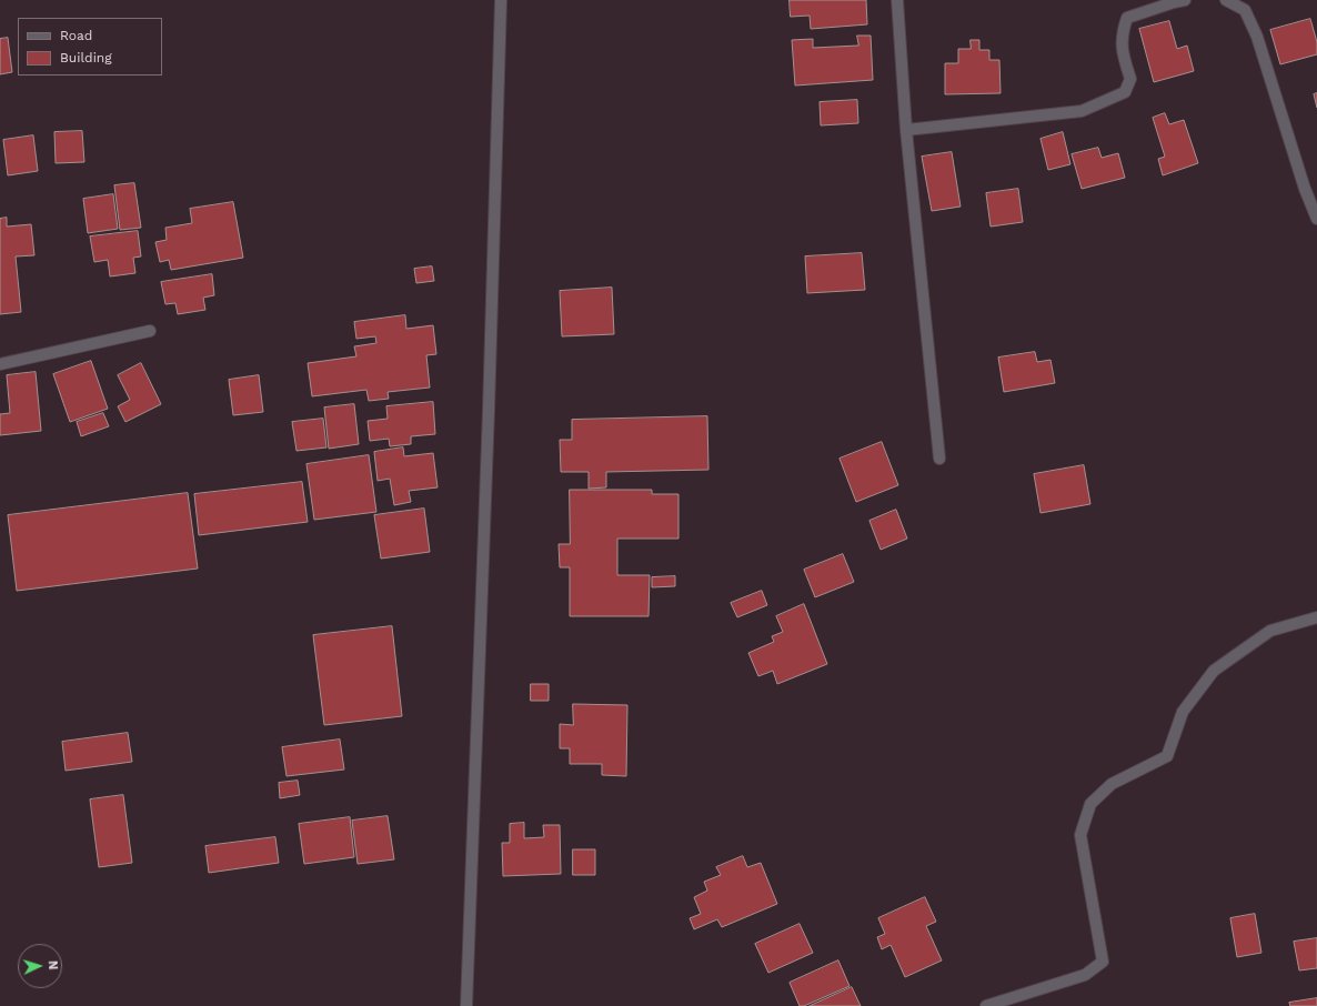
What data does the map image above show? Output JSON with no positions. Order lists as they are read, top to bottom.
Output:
{
  "legend": ["Road", "Building"],
  "north": "right"
}
